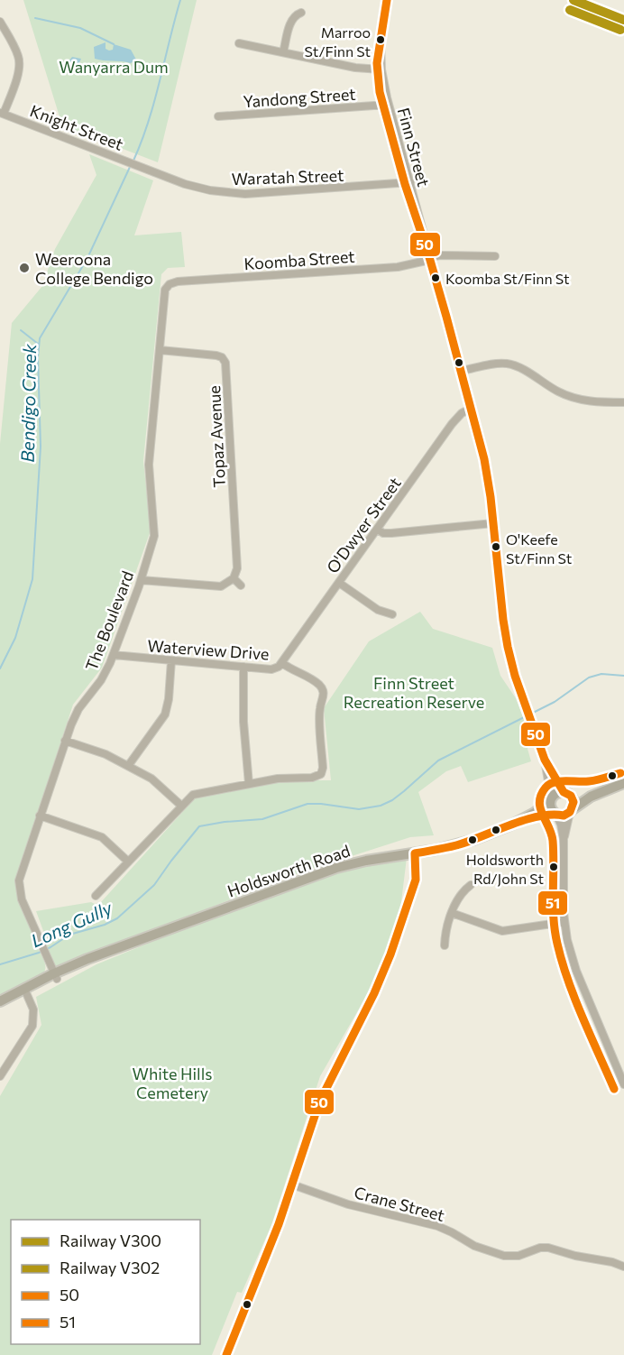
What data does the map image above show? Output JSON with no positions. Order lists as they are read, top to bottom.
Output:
{
  "streets": {
    "main road": ["Holdsworth Road"],
    "street": [
      "Yandong Street",
      "Knight Street",
      "Finn Street",
      "Waratah Street",
      "Koomba Street",
      "Topaz Avenue",
      "O'Dwyer Street",
      "The Boulevard",
      "Waterview Drive",
      "Crane Street"
    ]
  },
  "crossings": [
    ["Yandong Street", "Finn Street"],
    ["Knight Street", "Waratah Street"],
    ["Finn Street", "Waratah Street"],
    ["Finn Street", "Koomba Street"],
    ["Finn Street", "O'Dwyer Street"],
    ["Finn Street", "Holdsworth Road"],
    ["Koomba Street", "The Boulevard"],
    ["Topaz Avenue", "The Boulevard"],
    ["O'Dwyer Street", "Waterview Drive"],
    ["The Boulevard", "Waterview Drive"],
    ["The Boulevard", "Holdsworth Road"]
  ],
  "water": ["Bendigo Creek", "Long Gully"],
  "parks": ["Wanyarra Dum", "Finn Street Recreation Reserve", "White Hills Cemetery"],
  "places": [
    "Marroo St/Finn St",
    "Weeroona College Bendigo",
    "Koomba St/Finn St",
    "O'Keefe St/Finn St",
    "Holdsworth Rd/John St"
  ],
  "lines": [
    "rail line V300",
    "transit line 50",
    "rail line V302",
    "transit line 51"
  ],
  "legend": [
    "Railway V300",
    "Railway V302",
    "50",
    "51"
  ]
}
